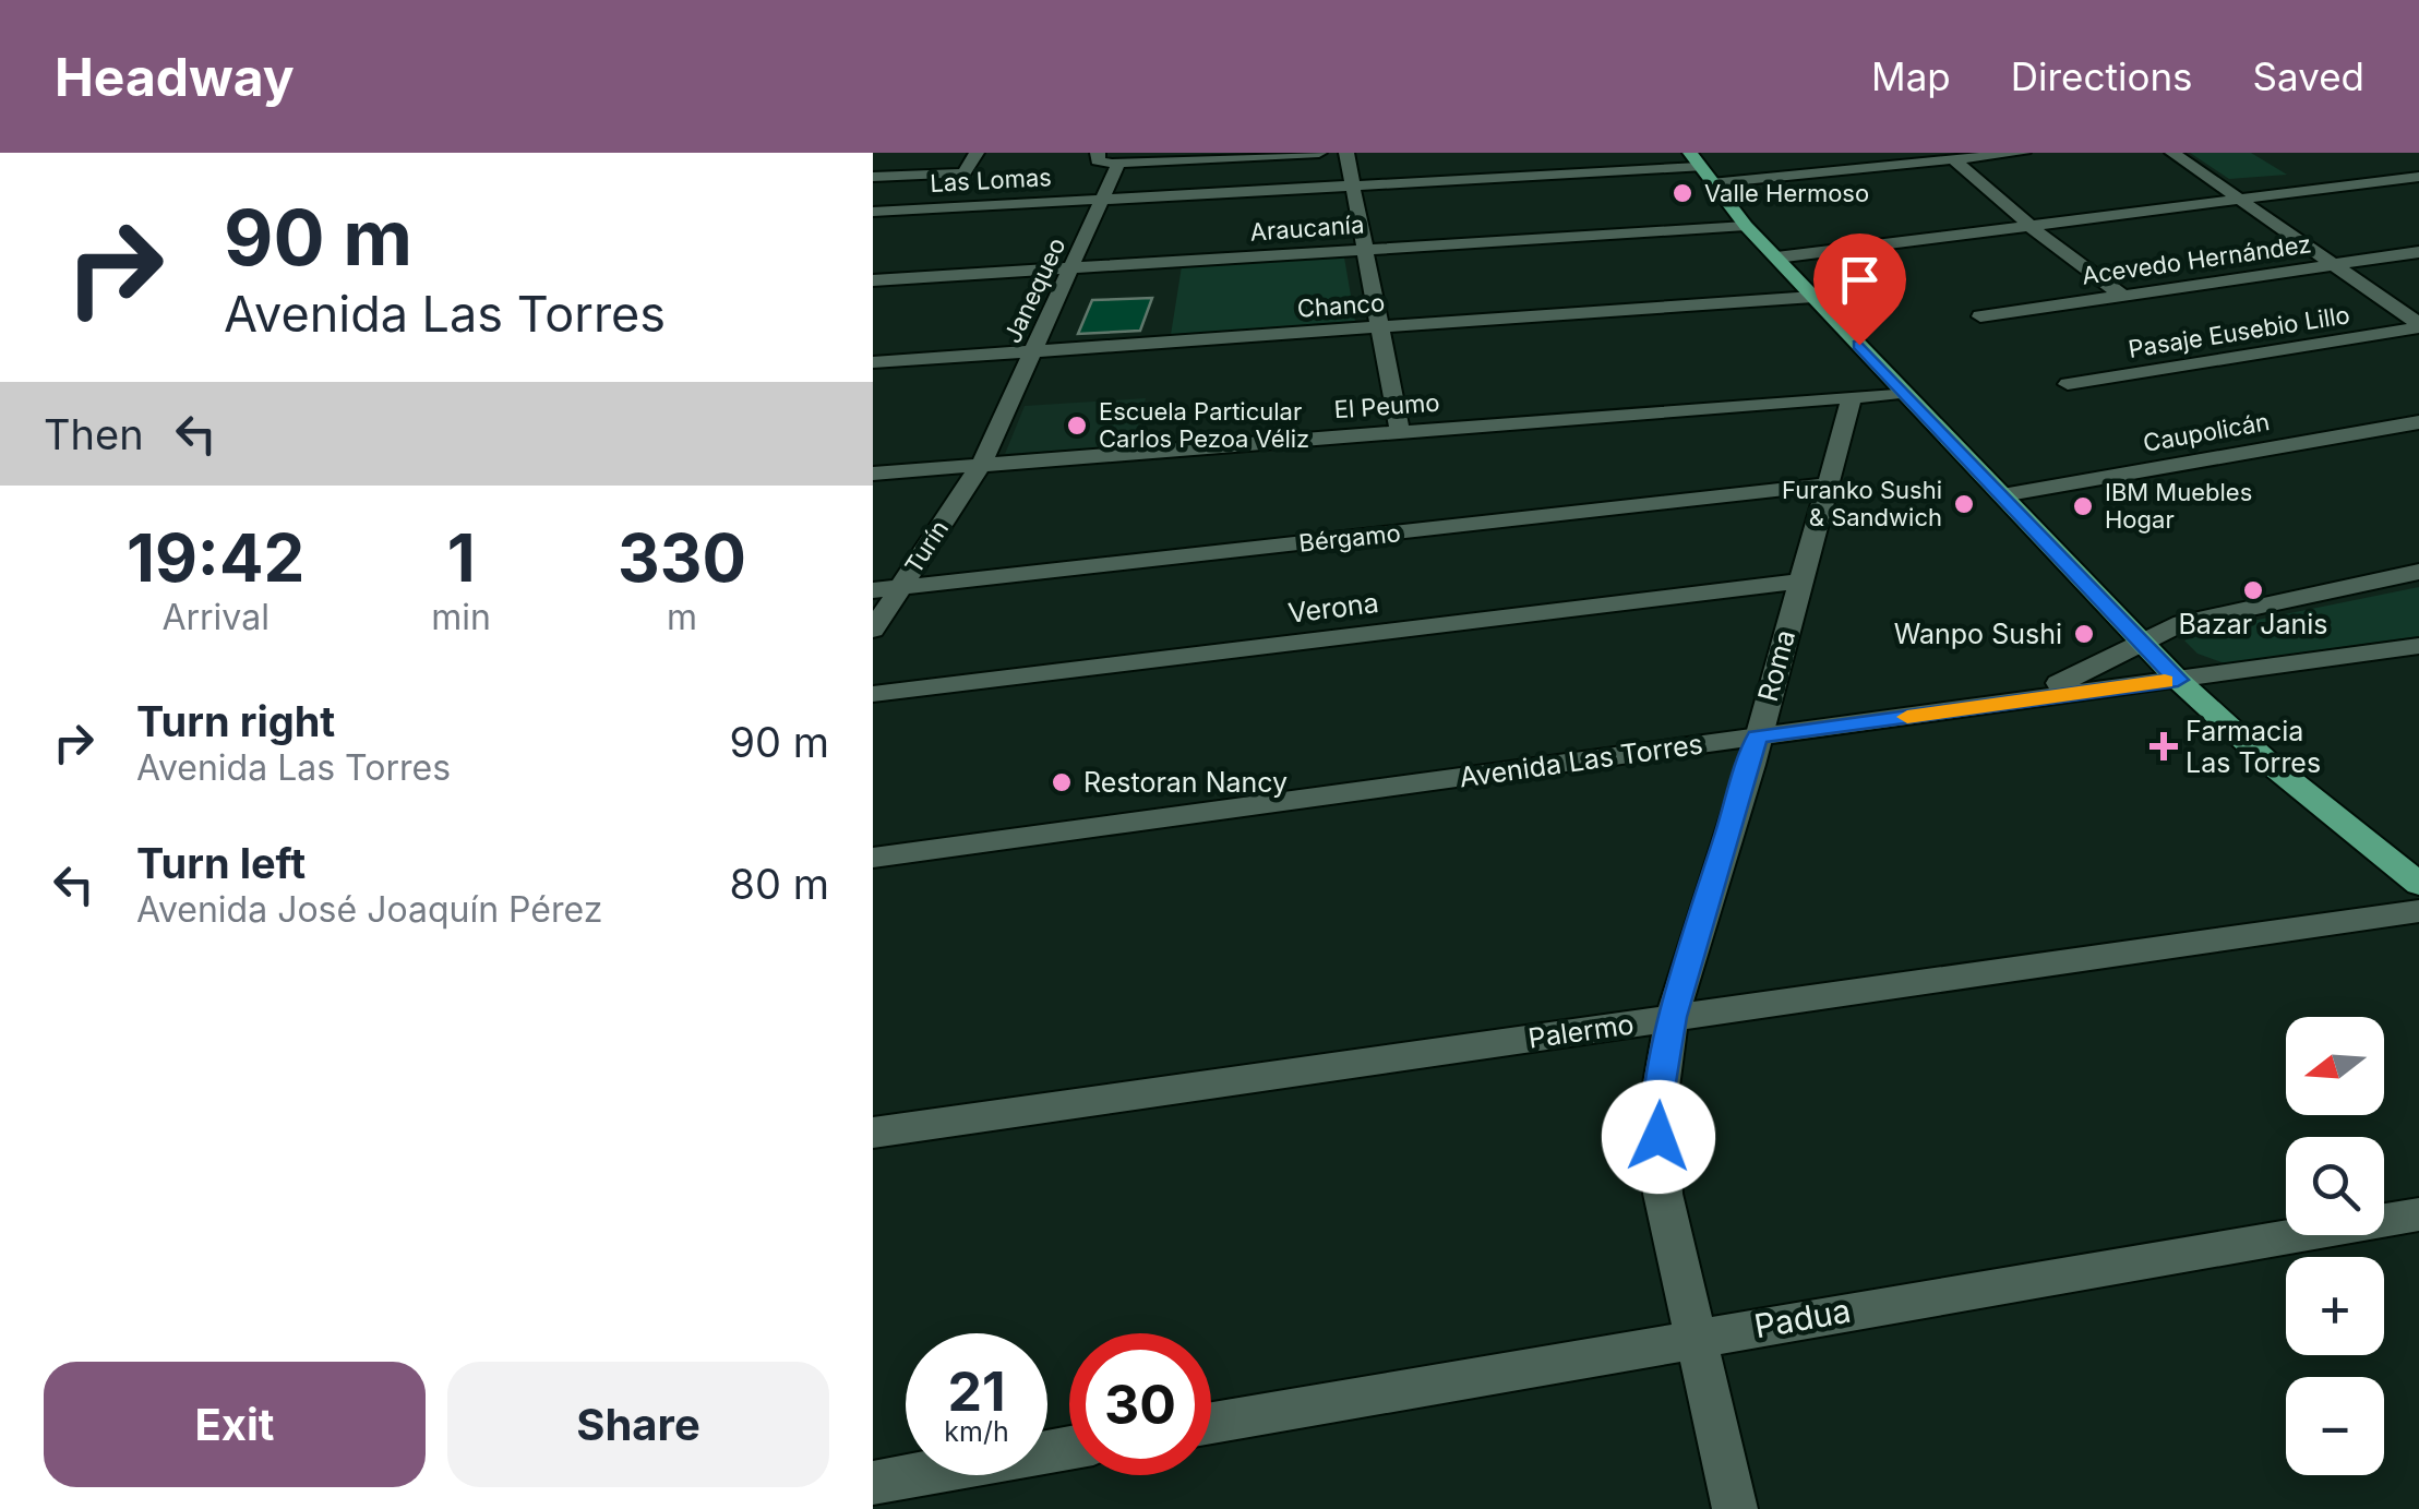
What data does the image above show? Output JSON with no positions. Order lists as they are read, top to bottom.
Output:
{
  "streets": {
    "street": [
      "Las Lomas",
      "Araucanía",
      "Acevedo Hernández",
      "Janequeo",
      "Chanco",
      "Pasaje Eusebio Lillo",
      "El Peumo",
      "Caupolicán",
      "Bérgamo",
      "Turín",
      "Verona",
      "Roma",
      "Avenida Las Torres",
      "Palermo",
      "Padua"
    ]
  },
  "crossings": [
    ["Las Lomas", "Janequeo"],
    ["Araucanía", "Janequeo"],
    ["Janequeo", "Chanco"],
    ["Janequeo", "El Peumo"],
    ["Janequeo", "Turín"],
    ["El Peumo", "Turín"],
    ["El Peumo", "Roma"],
    ["Bérgamo", "Turín"],
    ["Bérgamo", "Roma"],
    ["Verona", "Roma"],
    ["Roma", "Avenida Las Torres"],
    ["Roma", "Palermo"],
    ["Roma", "Padua"]
  ],
  "places": {
    "other": [
      "Valle Hermoso",
      "Escuela Particular Carlos Pezoa Véliz",
      "Furanko Sushi & Sandwich",
      "IBM Muebles Hogar",
      "Bazar Janis",
      "Wanpo Sushi",
      "Restoran Nancy"
    ],
    "health": ["Farmacia Las Torres"]
  },
  "north": "left",
  "page": {
    "header": "Headway",
    "nav": ["Map", "Directions", "Saved"],
    "turn": ["90 m", "Avenida Las Torres"],
    "then": "Then",
    "eta": [
      "19:42",
      "Arrival",
      "1",
      "min",
      "330",
      "m"
    ],
    "list": [
      {
        "name": "Turn right",
        "note": "Avenida Las Torres",
        "value": "90 m"
      },
      {
        "name": "Turn left",
        "note": "Avenida José Joaquín Pérez",
        "value": "80 m"
      }
    ],
    "map_buttons": ["+", "−"],
    "speed": "21 km/h",
    "limit": "30",
    "buttons": ["Exit", "Share"]
  }
}
